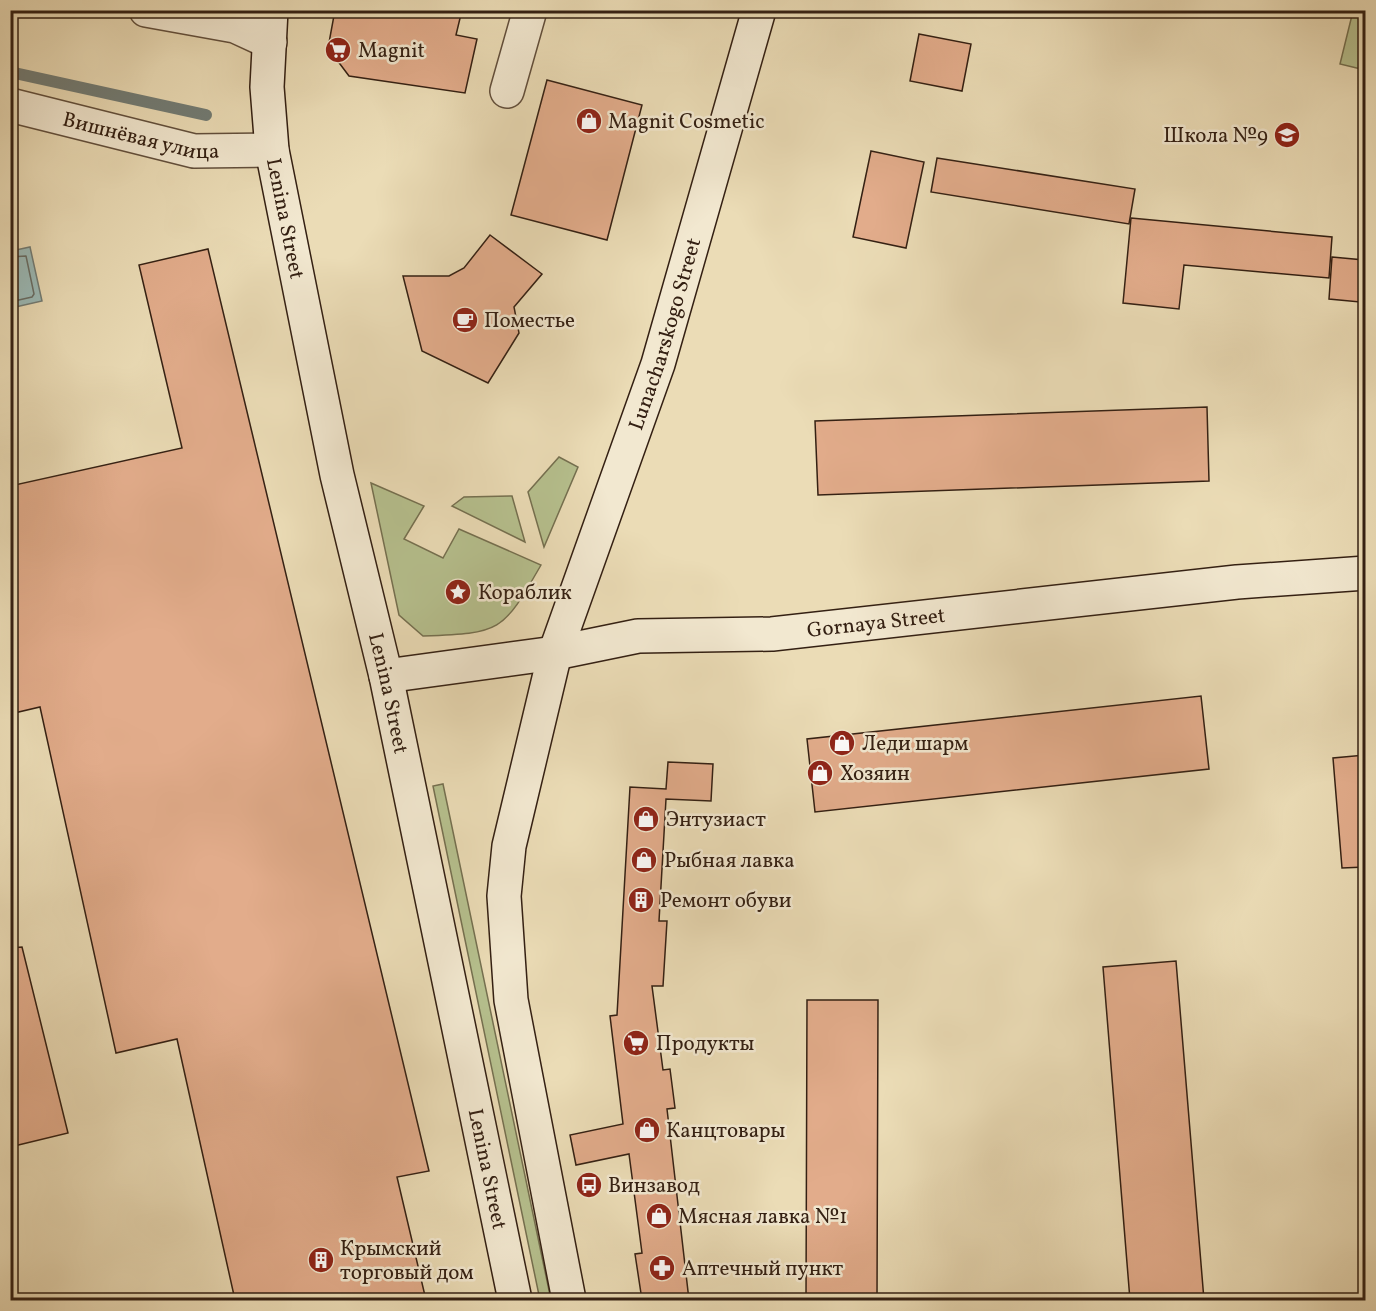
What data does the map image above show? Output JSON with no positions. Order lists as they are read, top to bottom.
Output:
{
  "streets": {
    "main road": [
      "Вишнёвая улица",
      "Lenina Street",
      "Lunacharskogo Street",
      "Gornaya Street"
    ]
  },
  "crossings": [
    ["Вишнёвая улица", "Lenina Street"],
    ["Lenina Street", "Gornaya Street"],
    ["Lunacharskogo Street", "Gornaya Street"]
  ],
  "places": {
    "supermarket": ["Magnit", "Продукты"],
    "shop": [
      "Magnit Cosmetic",
      "Леди шарм",
      "Хозяин",
      "Энтузиаст",
      "Рыбная лавка",
      "Канцтовары",
      "Мясная лавка №1"
    ],
    "school or university": ["Школа №9"],
    "cafe": ["Поместье"],
    "place": ["Кораблик"],
    "building": ["Ремонт обуви", "Крымский торговый дом"],
    "bus stop": ["Винзавод"],
    "pharmacy": ["Аптечный пункт"]
  }
}
